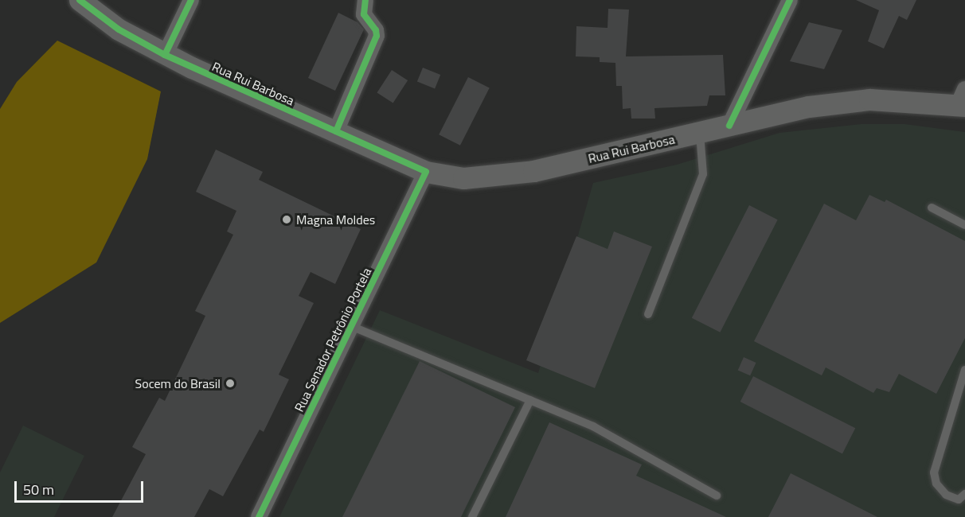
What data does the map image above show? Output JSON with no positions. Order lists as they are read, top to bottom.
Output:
{
  "streets": {
    "main road": ["Rua Rui Barbosa"],
    "street": ["Rua Senador Petrônio Portela"]
  },
  "crossings": [
    ["Rua Rui Barbosa", "Rua Senador Petrônio Portela"]
  ],
  "places": ["Magna Moldes", "Socem do Brasil"],
  "scale_bar": "50 m"
}
